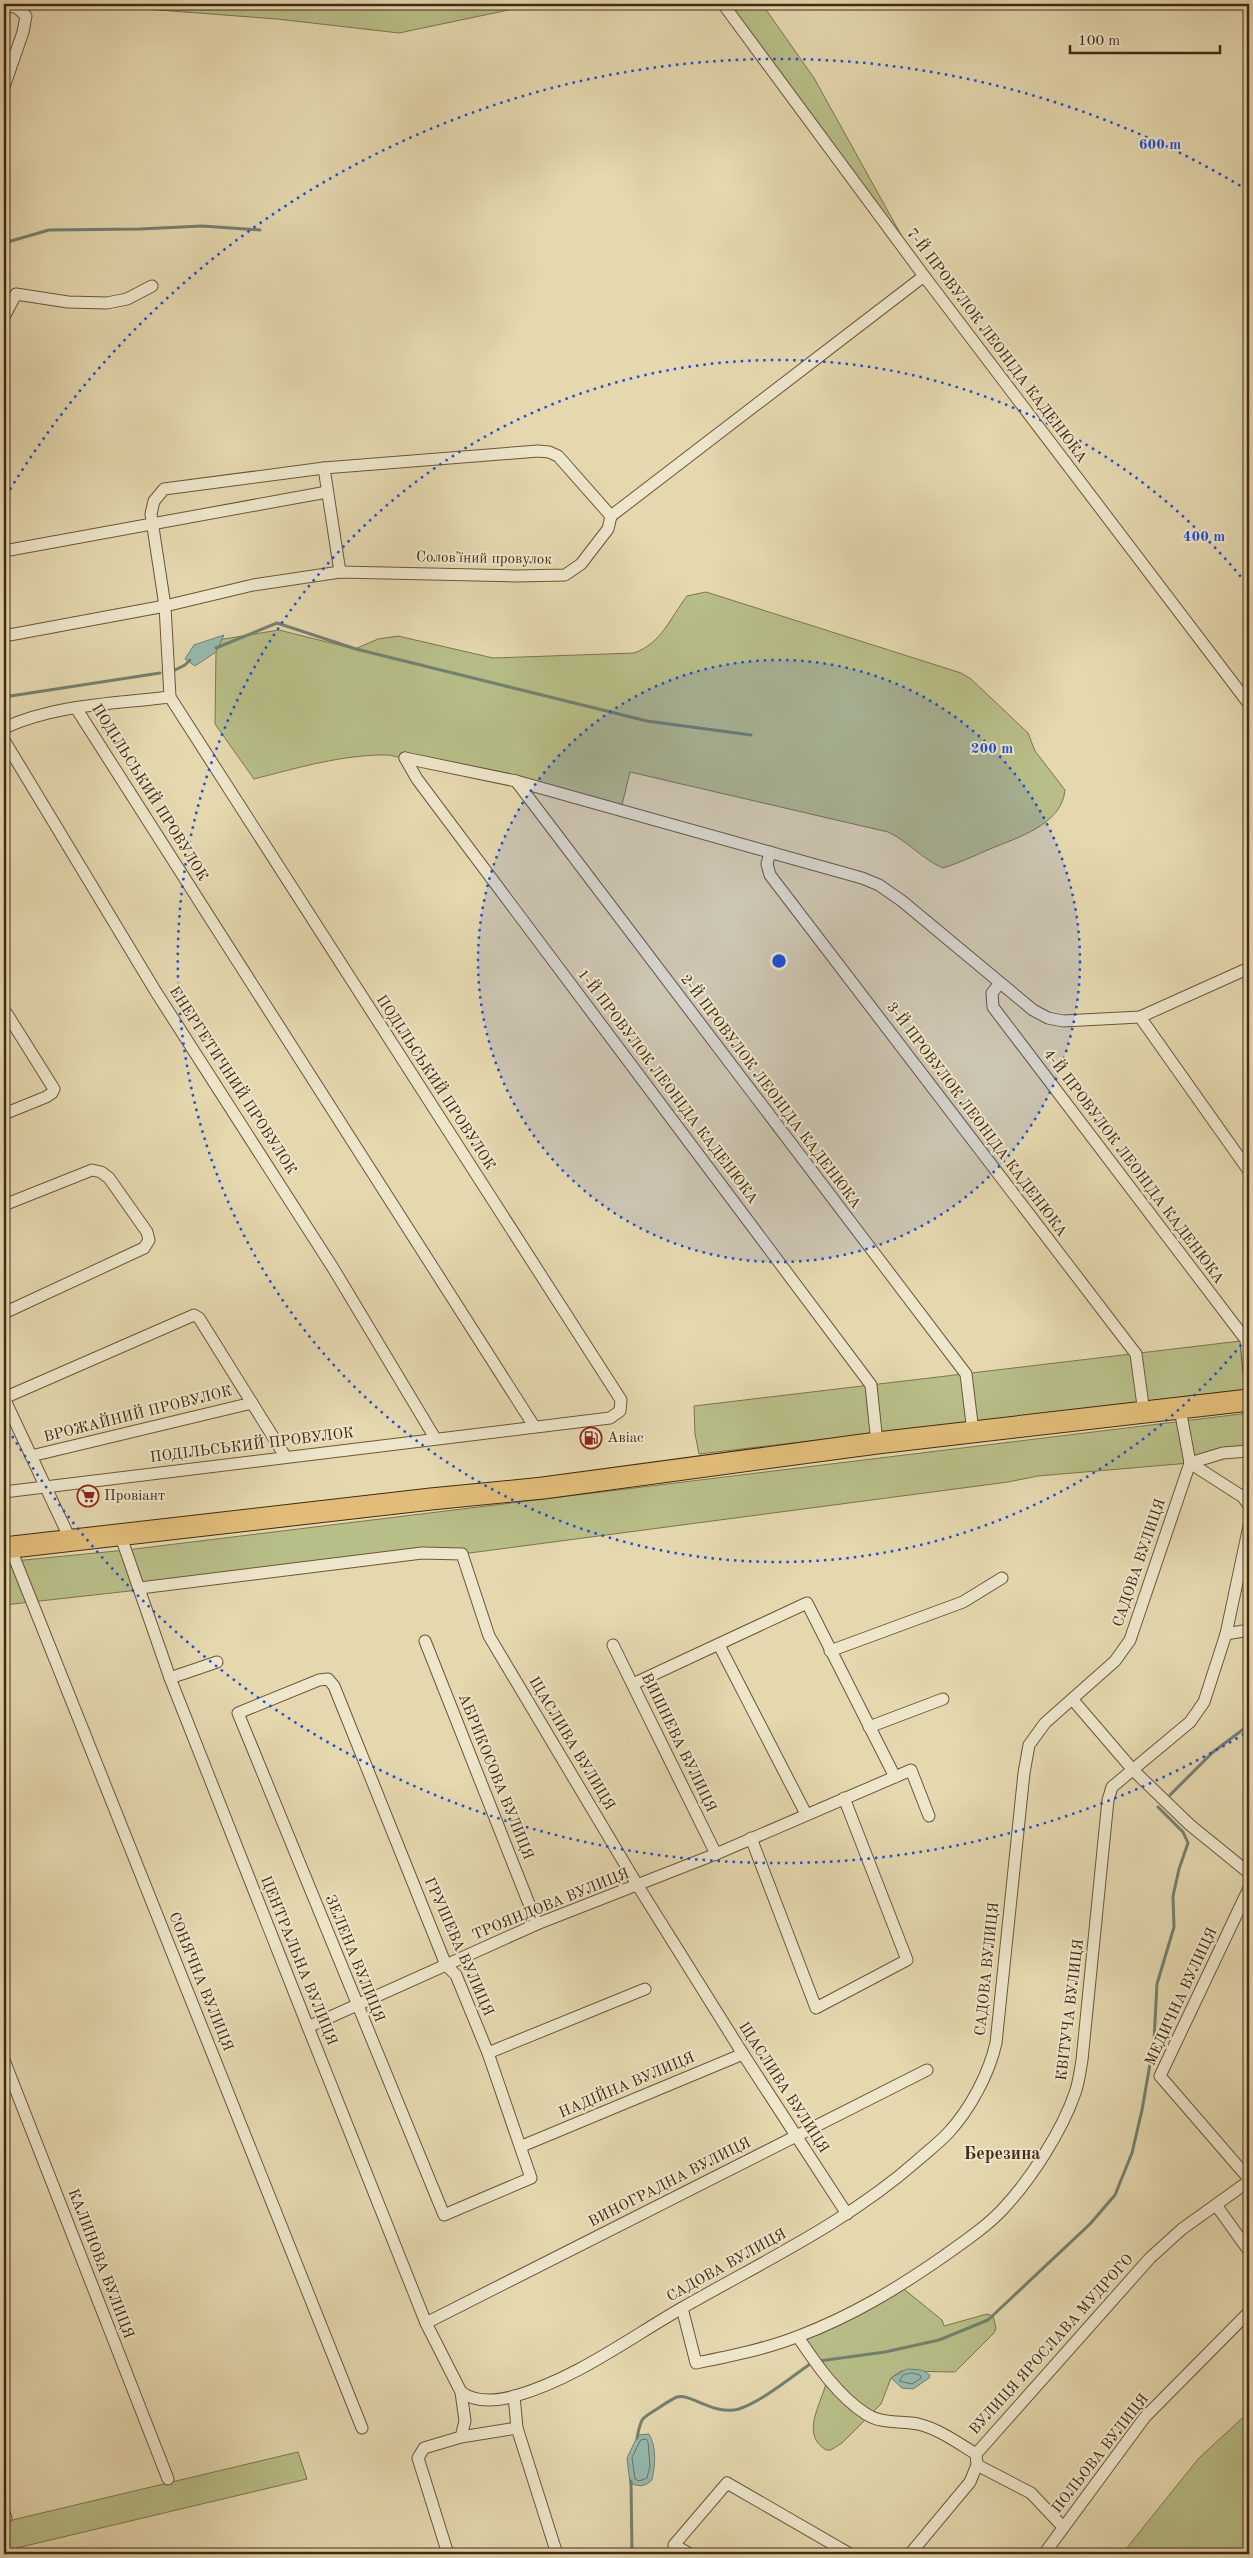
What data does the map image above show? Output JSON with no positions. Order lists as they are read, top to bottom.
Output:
{
  "streets": {
    "street": [
      "7-Й ПРОВУЛОК ЛЕОНІДА КАДЕНЮКА",
      "Соловʼїний провулок",
      "ПОДІЛЬСЬКИЙ ПРОВУЛОК",
      "ЕНЕРГЕТИЧНИЙ ПРОВУЛОК",
      "1-Й ПРОВУЛОК ЛЕОНІДА КАДЕНЮКА",
      "2-Й ПРОВУЛОК ЛЕОНІДА КАДЕНЮКА",
      "3-Й ПРОВУЛОК ЛЕОНІДА КАДЕНЮКА",
      "4-Й ПРОВУЛОК ЛЕОНІДА КАДЕНЮКА",
      "ВРОЖАЙНИЙ ПРОВУЛОК",
      "САДОВА ВУЛИЦЯ",
      "ВИШНЕВА ВУЛИЦЯ",
      "ЩАСЛИВА ВУЛИЦЯ",
      "АБРИКОСОВА ВУЛИЦЯ",
      "ТРОЯНДОВА ВУЛИЦЯ",
      "ГРУШЕВА ВУЛИЦЯ",
      "ЗЕЛЕНА ВУЛИЦЯ",
      "ЦЕНТРАЛЬНА ВУЛИЦЯ",
      "СОНЯЧНА ВУЛИЦЯ",
      "МЕДИЧНА ВУЛИЦЯ",
      "КВІТУЧА ВУЛИЦЯ",
      "НАДІЙНА ВУЛИЦЯ",
      "ВИНОГРАДНА ВУЛИЦЯ",
      "КАЛИНОВА ВУЛИЦЯ",
      "ВУЛИЦЯ ЯРОСЛАВА МУДРОГО",
      "ПОЛЬОВА ВУЛИЦЯ"
    ]
  },
  "crossings": [
    ["ПОДІЛЬСЬКИЙ ПРОВУЛОК", "ЕНЕРГЕТИЧНИЙ ПРОВУЛОК"],
    ["ПОДІЛЬСЬКИЙ ПРОВУЛОК", "ВРОЖАЙНИЙ ПРОВУЛОК"],
    ["1-Й ПРОВУЛОК ЛЕОНІДА КАДЕНЮКА", "2-Й ПРОВУЛОК ЛЕОНІДА КАДЕНЮКА"],
    ["САДОВА ВУЛИЦЯ", "ЩАСЛИВА ВУЛИЦЯ"],
    ["САДОВА ВУЛИЦЯ", "ЦЕНТРАЛЬНА ВУЛИЦЯ"],
    ["САДОВА ВУЛИЦЯ", "КВІТУЧА ВУЛИЦЯ"],
    ["ВИШНЕВА ВУЛИЦЯ", "ТРОЯНДОВА ВУЛИЦЯ"],
    ["ЩАСЛИВА ВУЛИЦЯ", "ТРОЯНДОВА ВУЛИЦЯ"],
    ["ЩАСЛИВА ВУЛИЦЯ", "ЦЕНТРАЛЬНА ВУЛИЦЯ"],
    ["ЩАСЛИВА ВУЛИЦЯ", "НАДІЙНА ВУЛИЦЯ"],
    ["ЩАСЛИВА ВУЛИЦЯ", "ВИНОГРАДНА ВУЛИЦЯ"],
    ["АБРИКОСОВА ВУЛИЦЯ", "ТРОЯНДОВА ВУЛИЦЯ"],
    ["ТРОЯНДОВА ВУЛИЦЯ", "ГРУШЕВА ВУЛИЦЯ"],
    ["ТРОЯНДОВА ВУЛИЦЯ", "ЗЕЛЕНА ВУЛИЦЯ"],
    ["ТРОЯНДОВА ВУЛИЦЯ", "ЦЕНТРАЛЬНА ВУЛИЦЯ"],
    ["ГРУШЕВА ВУЛИЦЯ", "ЗЕЛЕНА ВУЛИЦЯ"],
    ["ГРУШЕВА ВУЛИЦЯ", "НАДІЙНА ВУЛИЦЯ"],
    ["ЦЕНТРАЛЬНА ВУЛИЦЯ", "ВИНОГРАДНА ВУЛИЦЯ"],
    ["МЕДИЧНА ВУЛИЦЯ", "ВУЛИЦЯ ЯРОСЛАВА МУДРОГО"]
  ],
  "districts": ["Березина"],
  "places": {
    "fuel station": ["Авіас"],
    "supermarket": ["Провіант"]
  },
  "scale_bar": "100 m",
  "rings": ["600 m", "400 m", "200 m"]
}
